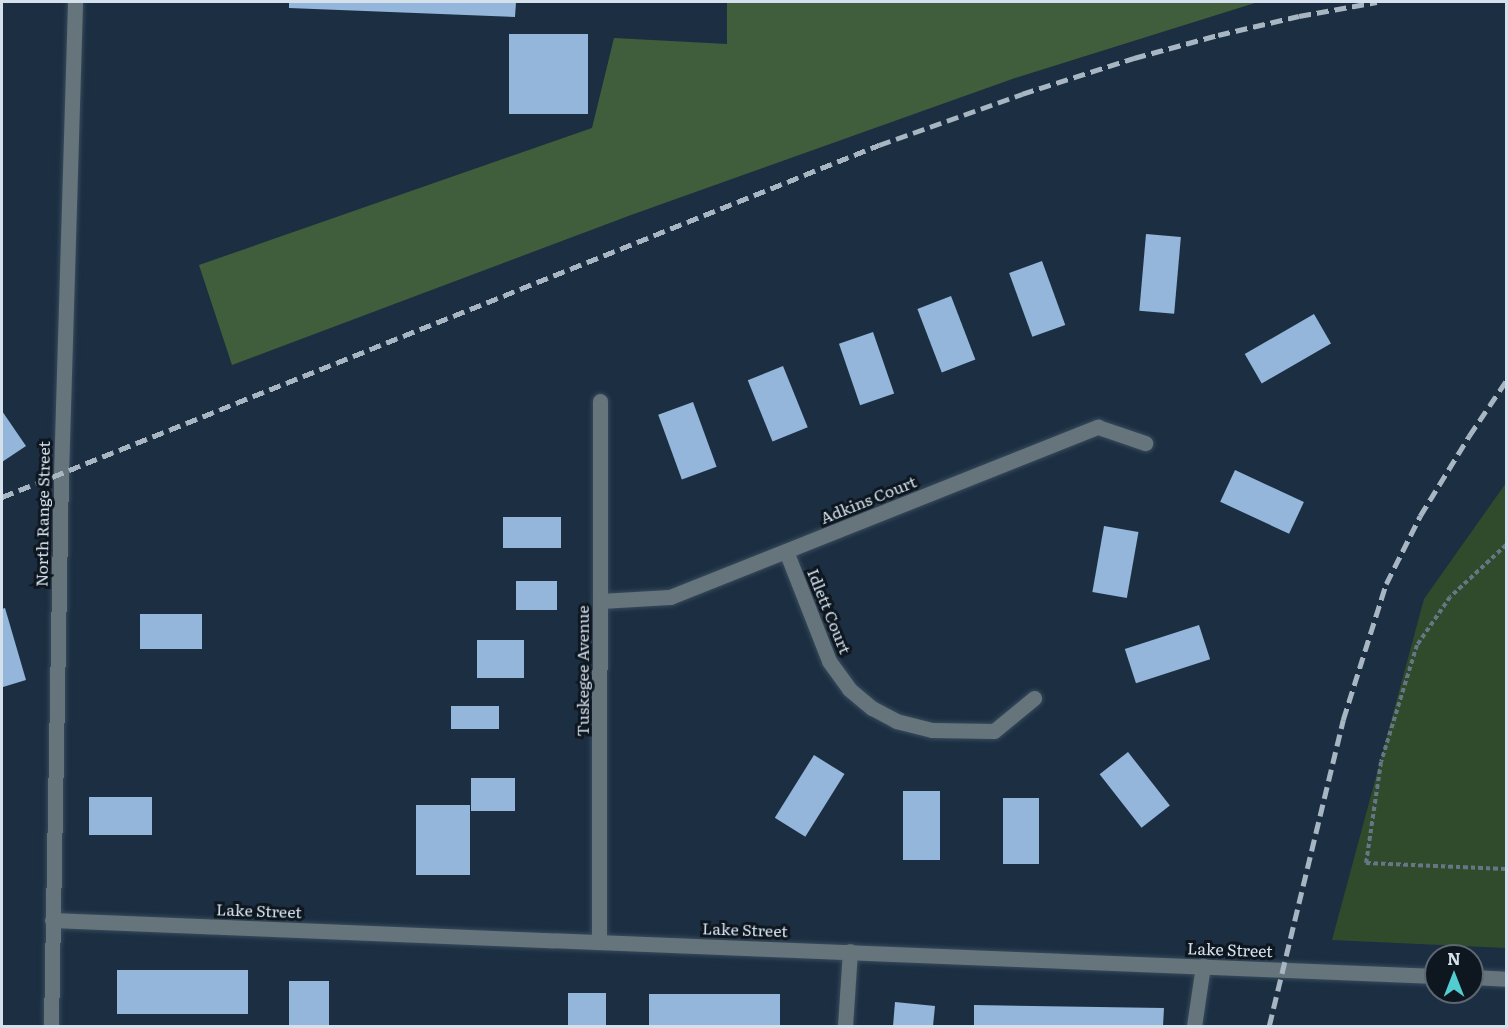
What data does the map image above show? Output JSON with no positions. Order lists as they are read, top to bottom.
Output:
{
  "streets": {
    "street": [
      "Adkins Court",
      "North Range Street",
      "Idlett Court",
      "Tuskegee Avenue",
      "Lake Street"
    ]
  },
  "crossings": [
    ["Adkins Court", "Idlett Court"],
    ["Adkins Court", "Tuskegee Avenue"],
    ["North Range Street", "Lake Street"],
    ["Tuskegee Avenue", "Lake Street"]
  ],
  "north": "top"
}
